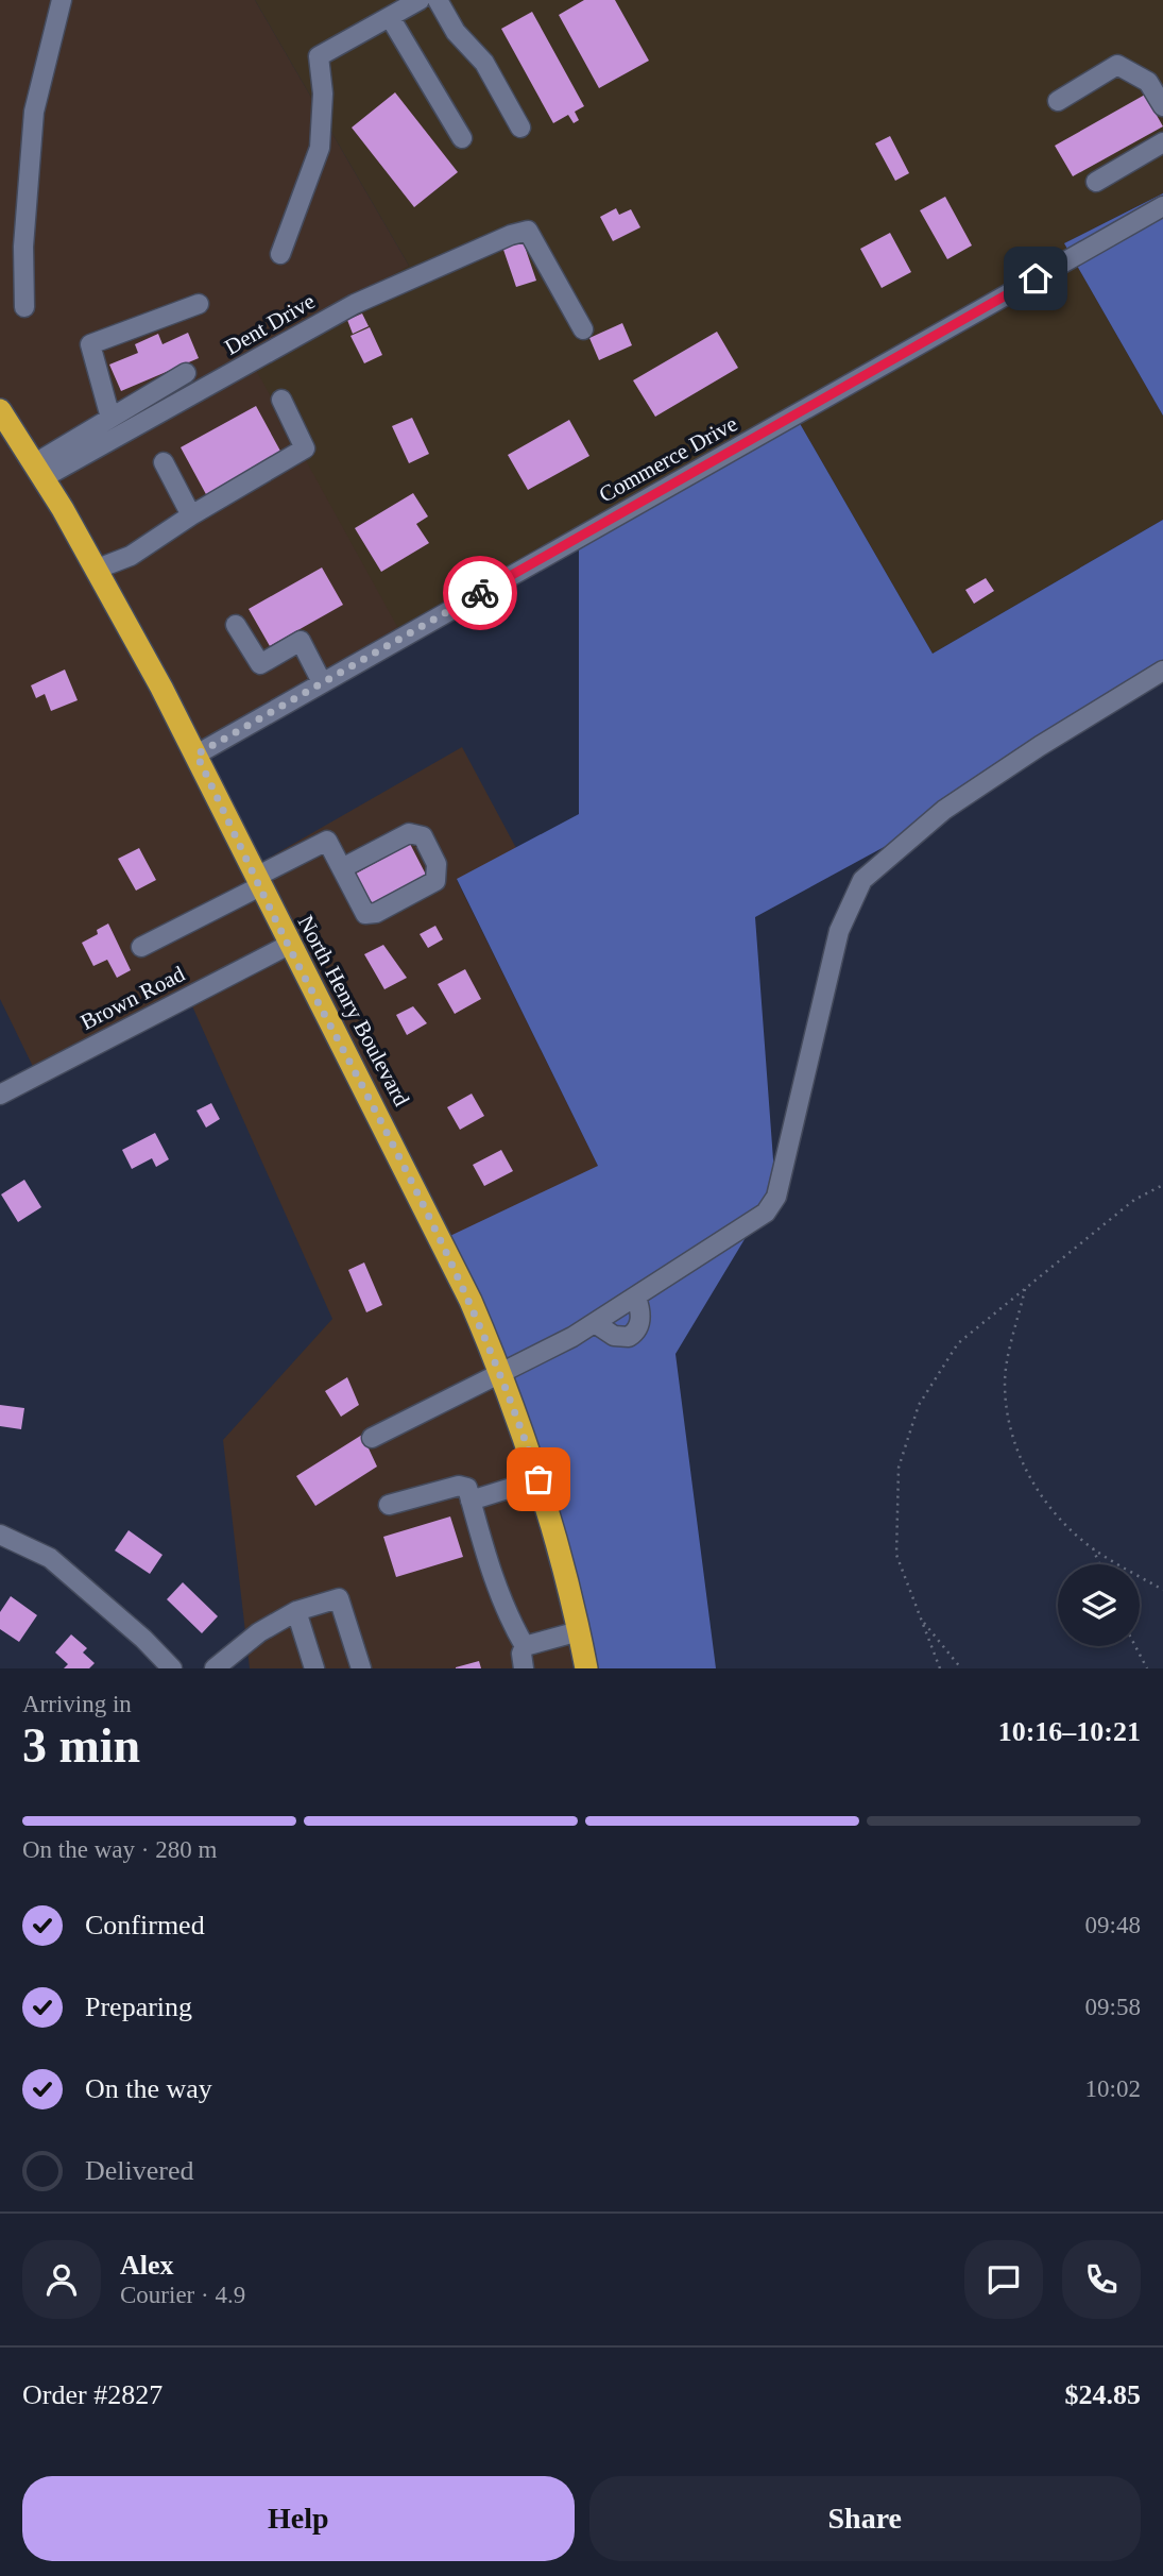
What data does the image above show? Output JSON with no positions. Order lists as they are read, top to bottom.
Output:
{
  "streets": {
    "highway": ["North Henry Boulevard"],
    "street": ["Dent Drive", "Commerce Drive", "Brown Road"]
  },
  "crossings": [
    ["Dent Drive", "North Henry Boulevard"],
    ["Commerce Drive", "North Henry Boulevard"],
    ["Brown Road", "North Henry Boulevard"]
  ],
  "page": {
    "heading": ["3 min", "Arriving in", "10:16–10:21"],
    "panel": [
      "Alex",
      "Courier · 4.9",
      "Order #2827",
      "$24.85"
    ],
    "bar": "On the way · 280 m",
    "list": [
      ["Confirmed", "09:48"],
      ["Preparing", "09:58"],
      ["On the way", "10:02"],
      "Delivered"
    ],
    "buttons": ["Help", "Share"]
  }
}
